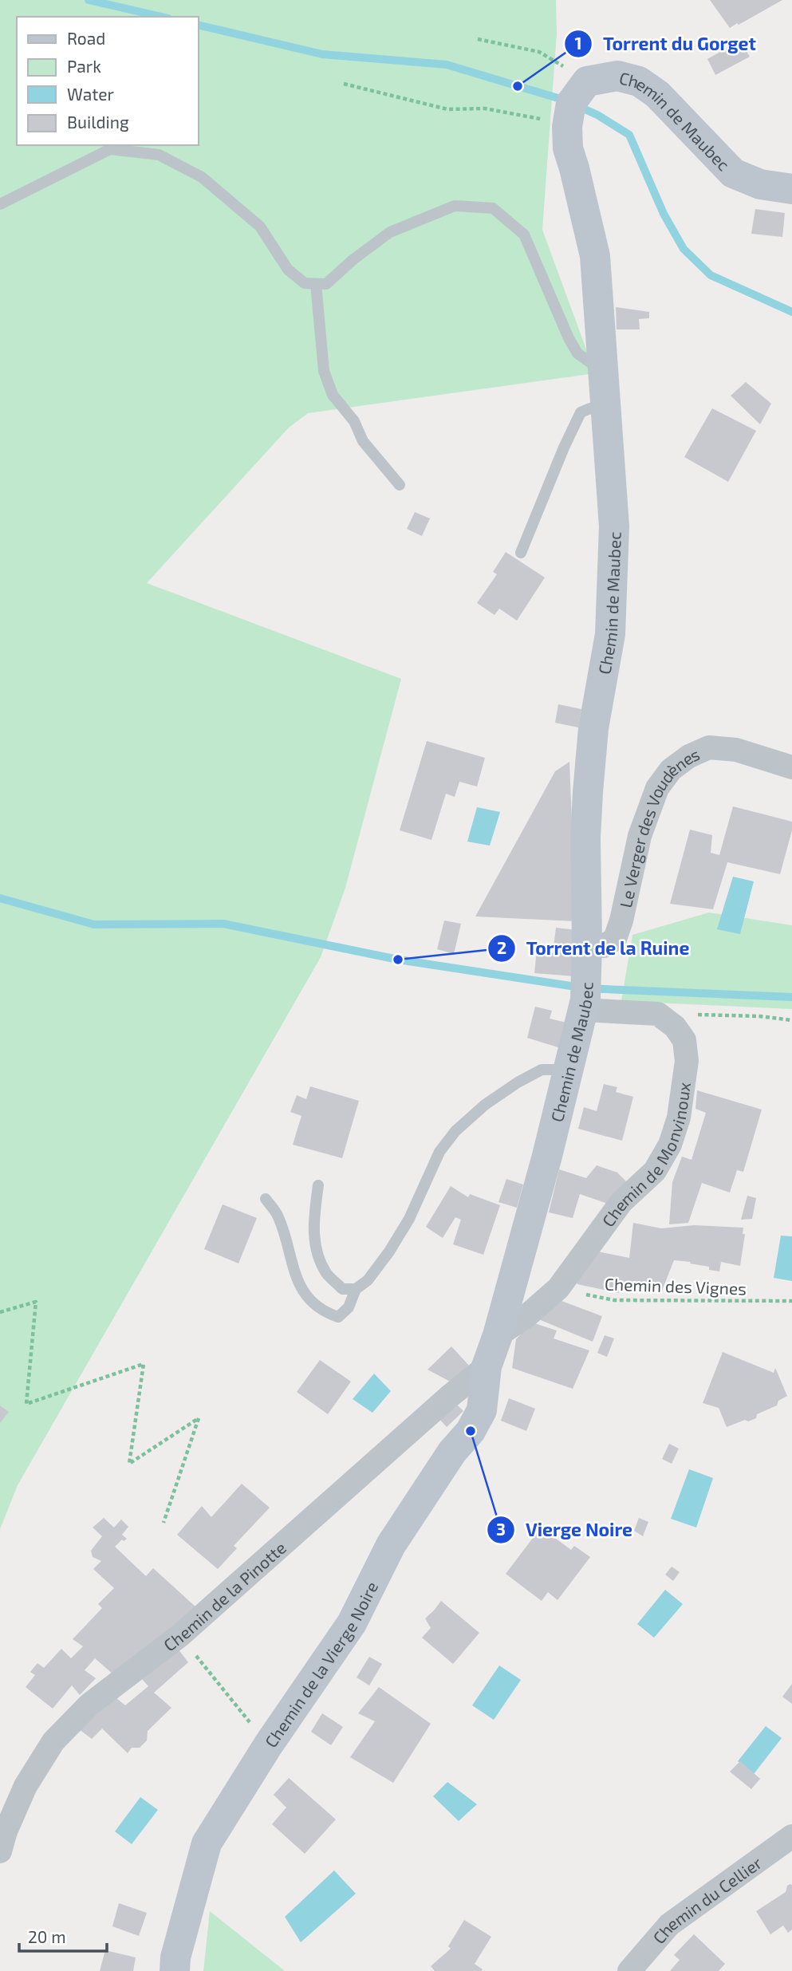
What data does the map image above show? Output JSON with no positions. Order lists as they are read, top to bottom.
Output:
{
  "streets": {
    "street": [
      "Chemin de Maubec",
      "Le Verger des Voudènes",
      "Chemin de Monvinoux",
      "Chemin de la Pinotte",
      "Chemin de la Vierge Noire",
      "Chemin du Cellier"
    ],
    "path": ["Chemin des Vignes"]
  },
  "crossings": [
    ["Chemin de Maubec", "Le Verger des Voudènes"],
    ["Chemin de Maubec", "Chemin de Monvinoux"],
    ["Chemin de Maubec", "Chemin de la Pinotte"],
    ["Chemin de Maubec", "Chemin de la Vierge Noire"],
    ["Chemin de Monvinoux", "Chemin des Vignes"],
    ["Chemin de la Pinotte", "Chemin de la Vierge Noire"]
  ],
  "places": ["Torrent du Gorget", "Torrent de la Ruine", "Vierge Noire"],
  "legend": [
    "Road",
    "Park",
    "Water",
    "Building"
  ],
  "scale_bar": "20 m"
}
